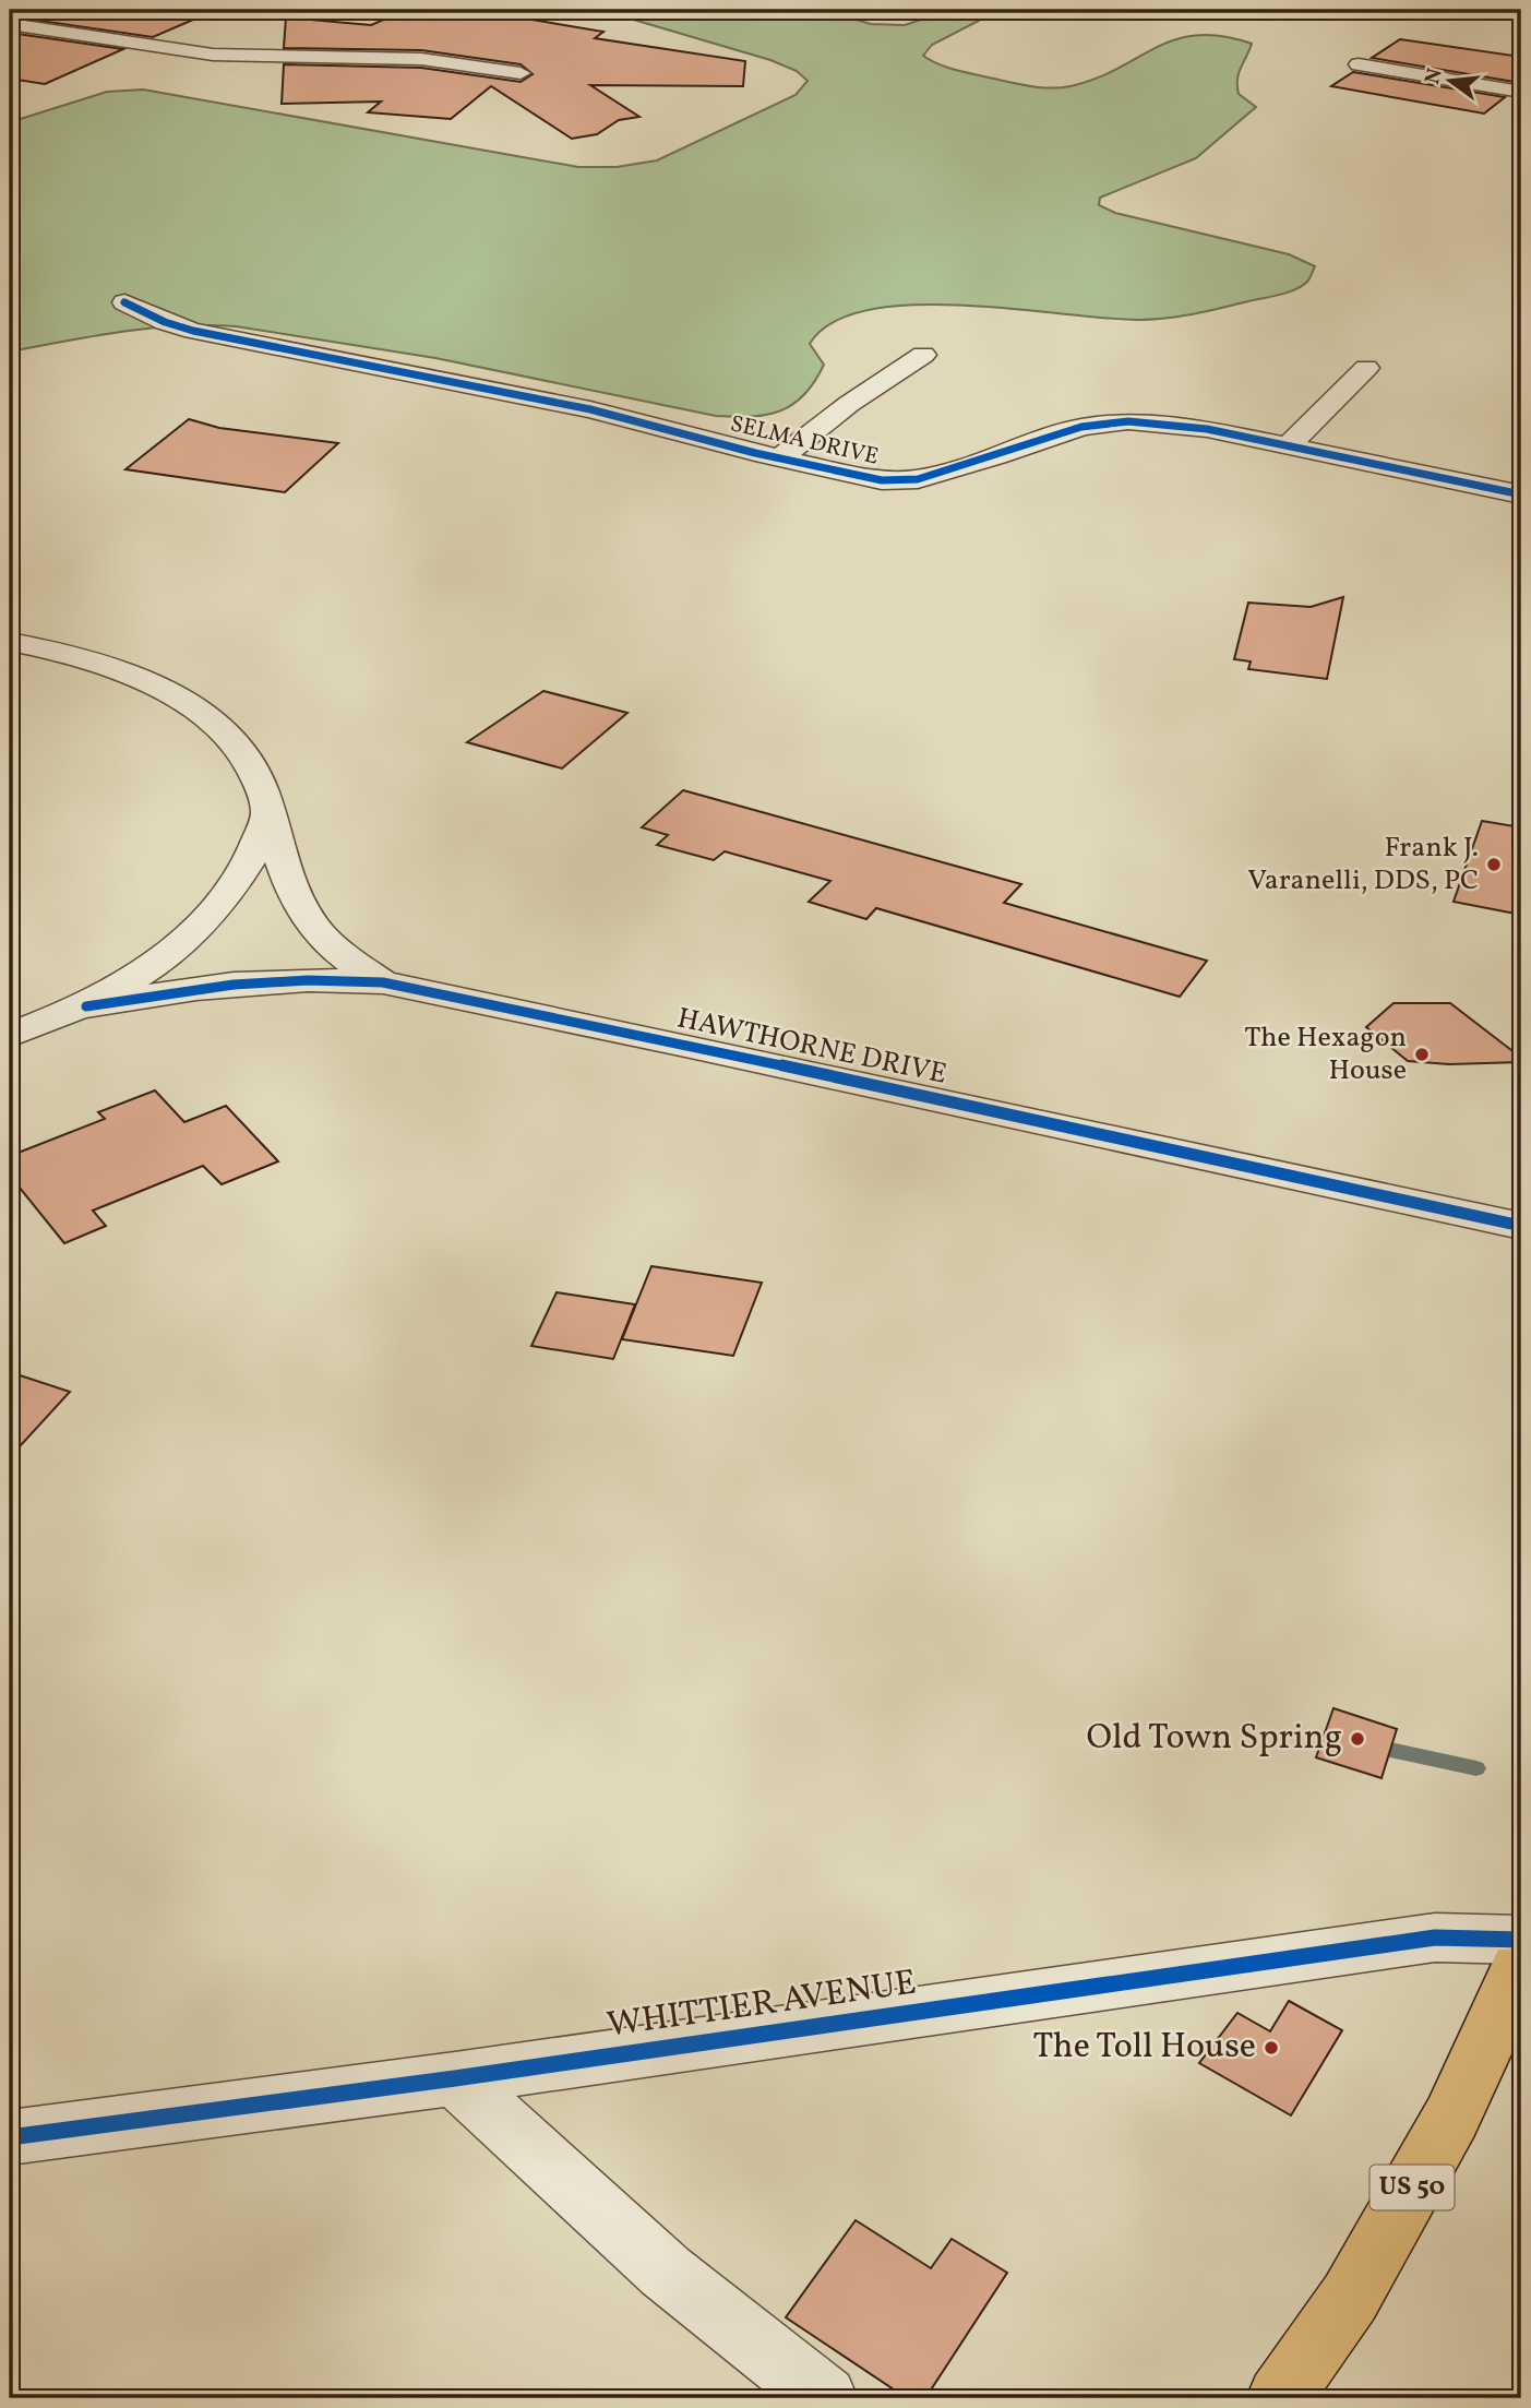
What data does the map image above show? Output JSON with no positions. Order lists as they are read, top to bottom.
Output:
{
  "streets": {
    "main road": ["US 50"],
    "street": ["SELMA DRIVE", "HAWTHORNE DRIVE", "WHITTIER AVENUE"]
  },
  "places": [
    "Frank J. Varanelli, DDS, PC",
    "The Hexagon House",
    "Old Town Spring",
    "The Toll House"
  ],
  "north": "left"
}
